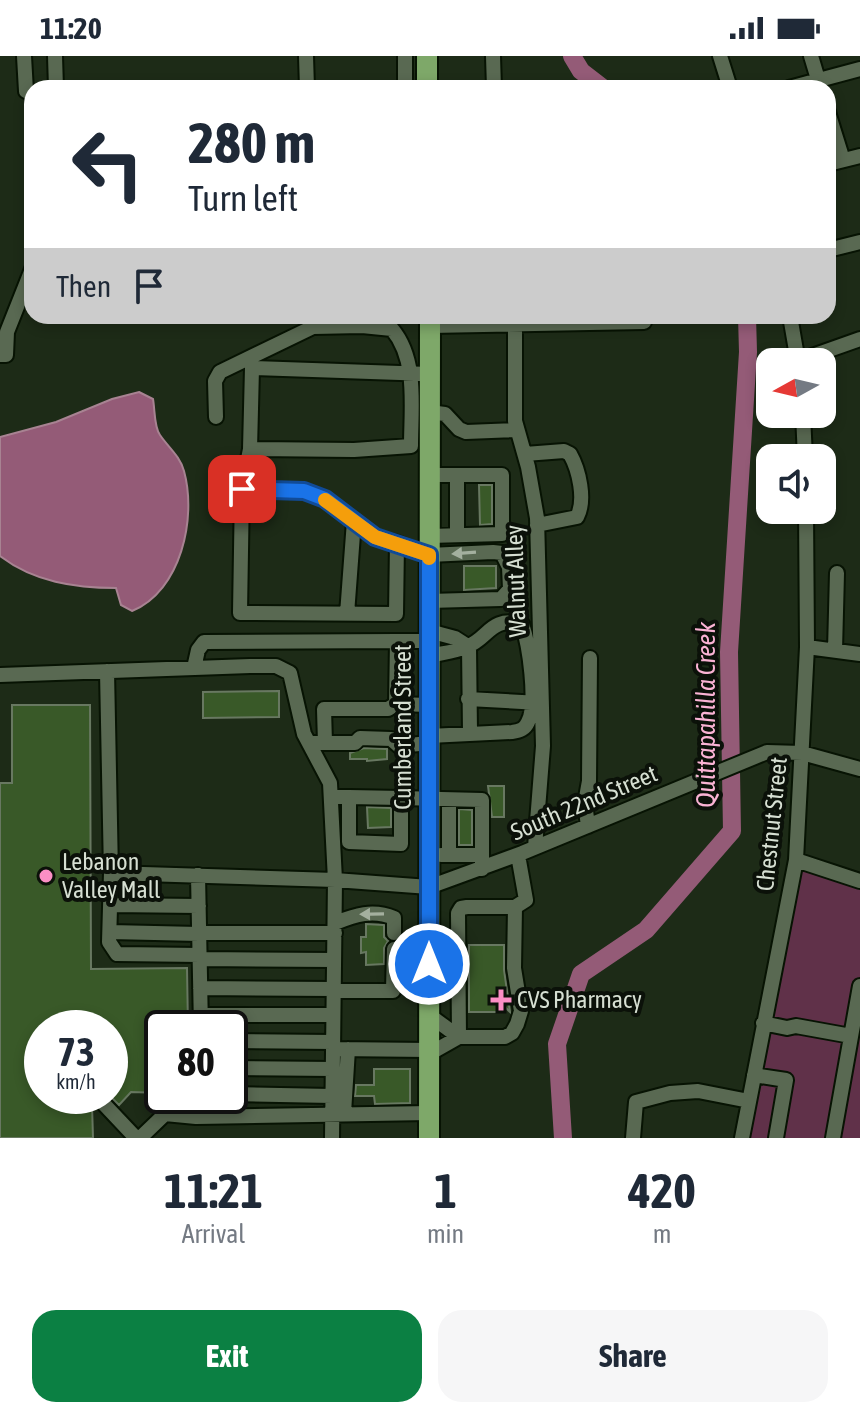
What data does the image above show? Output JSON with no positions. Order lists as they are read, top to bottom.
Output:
{
  "streets": {
    "highway": ["Cumberland Street"],
    "street": ["Walnut Alley", "South 22nd Street", "Chestnut Street"]
  },
  "crossings": [
    ["Walnut Alley", "South 22nd Street"],
    ["Cumberland Street", "South 22nd Street"],
    ["South 22nd Street", "Chestnut Street"]
  ],
  "water": ["Quittapahilla Creek"],
  "places": {
    "other": ["Lebanon Valley Mall"],
    "health": ["CVS Pharmacy"]
  },
  "north": "left",
  "page": {
    "status": "11:20",
    "turn": ["280 m", "Turn left"],
    "then": "Then",
    "speed": "73 km/h",
    "limit": "80",
    "eta": [
      "11:21",
      "Arrival",
      "1",
      "min",
      "420",
      "m"
    ],
    "buttons": ["Exit", "Share"]
  }
}
